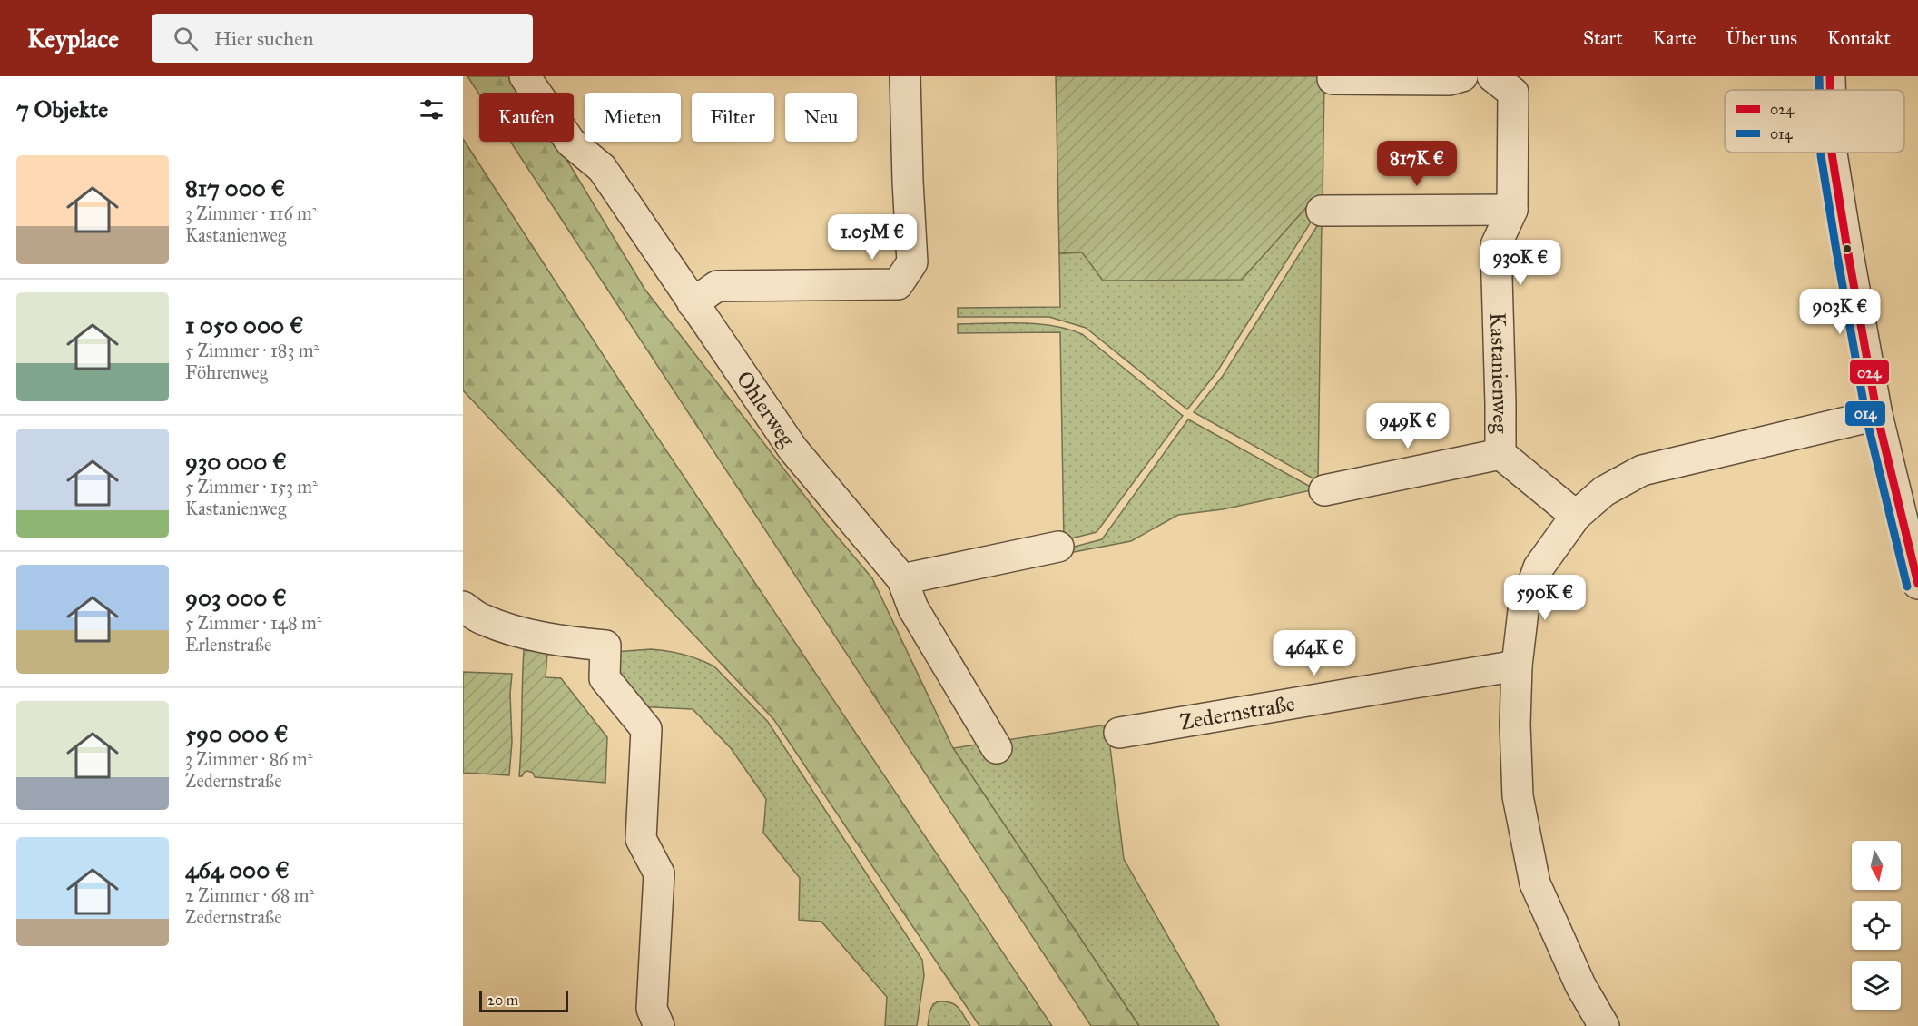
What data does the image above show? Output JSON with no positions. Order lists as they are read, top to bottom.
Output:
{
  "streets": {
    "street": ["Kastanienweg", "Ohlerweg", "Zedernstraße"]
  },
  "lines": ["transit line 024", "transit line 014"],
  "legend": ["024", "014"],
  "scale_bar": "20 m",
  "north": "bottom",
  "page": {
    "header": "Keyplace",
    "search": "Hier suchen",
    "nav": [
      "Start",
      "Karte",
      "Über uns",
      "Kontakt"
    ],
    "heading": "7 Objekte",
    "chip": [
      "Kaufen",
      "Mieten",
      "Filter",
      "Neu"
    ],
    "price": [
      "817K €",
      "1.05M €",
      "930K €",
      "903K €",
      "949K €",
      "590K €",
      "464K €"
    ],
    "list": [
      {
        "name": "817 000 €",
        "note": "3 Zimmer · 116 m² · Kastanienweg"
      },
      {
        "name": "1 050 000 €",
        "note": "5 Zimmer · 183 m² · Föhrenweg"
      },
      {
        "name": "930 000 €",
        "note": "5 Zimmer · 153 m² · Kastanienweg"
      },
      {
        "name": "903 000 €",
        "note": "5 Zimmer · 148 m² · Erlenstraße"
      },
      {
        "name": "590 000 €",
        "note": "3 Zimmer · 86 m² · Zedernstraße"
      },
      {
        "name": "464 000 €",
        "note": "2 Zimmer · 68 m² · Zedernstraße"
      }
    ],
    "scale": "20 m"
  }
}
